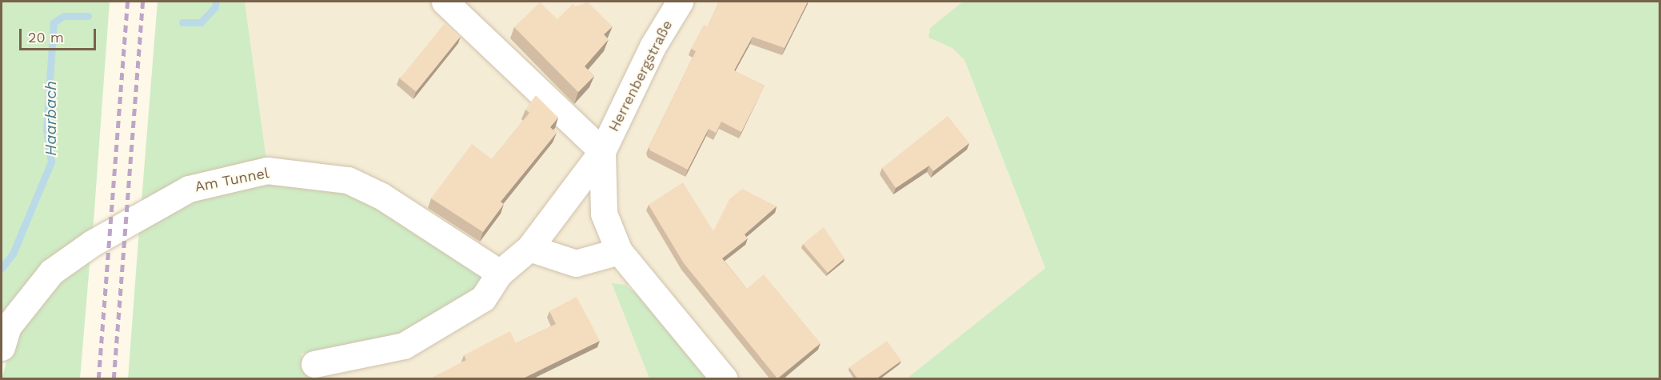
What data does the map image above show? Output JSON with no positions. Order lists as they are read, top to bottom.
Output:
{
  "streets": {
    "street": ["Herrenbergstraße", "Am Tunnel"]
  },
  "water": ["Haarbach"],
  "scale_bar": "20 m"
}
